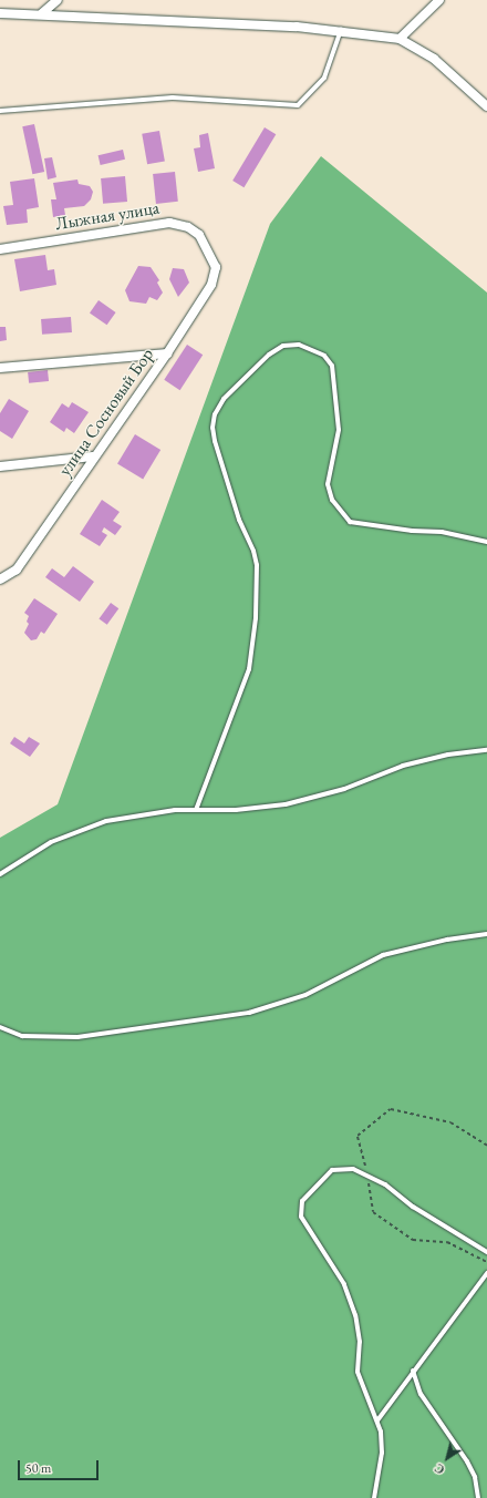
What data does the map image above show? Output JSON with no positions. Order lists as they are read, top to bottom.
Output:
{
  "streets": {
    "street": ["Лыжная улица", "улица Сосновый Бор"]
  },
  "crossings": [
    ["Лыжная улица", "улица Сосновый Бор"]
  ],
  "scale_bar": "50 m",
  "north": "bottom left"
}
